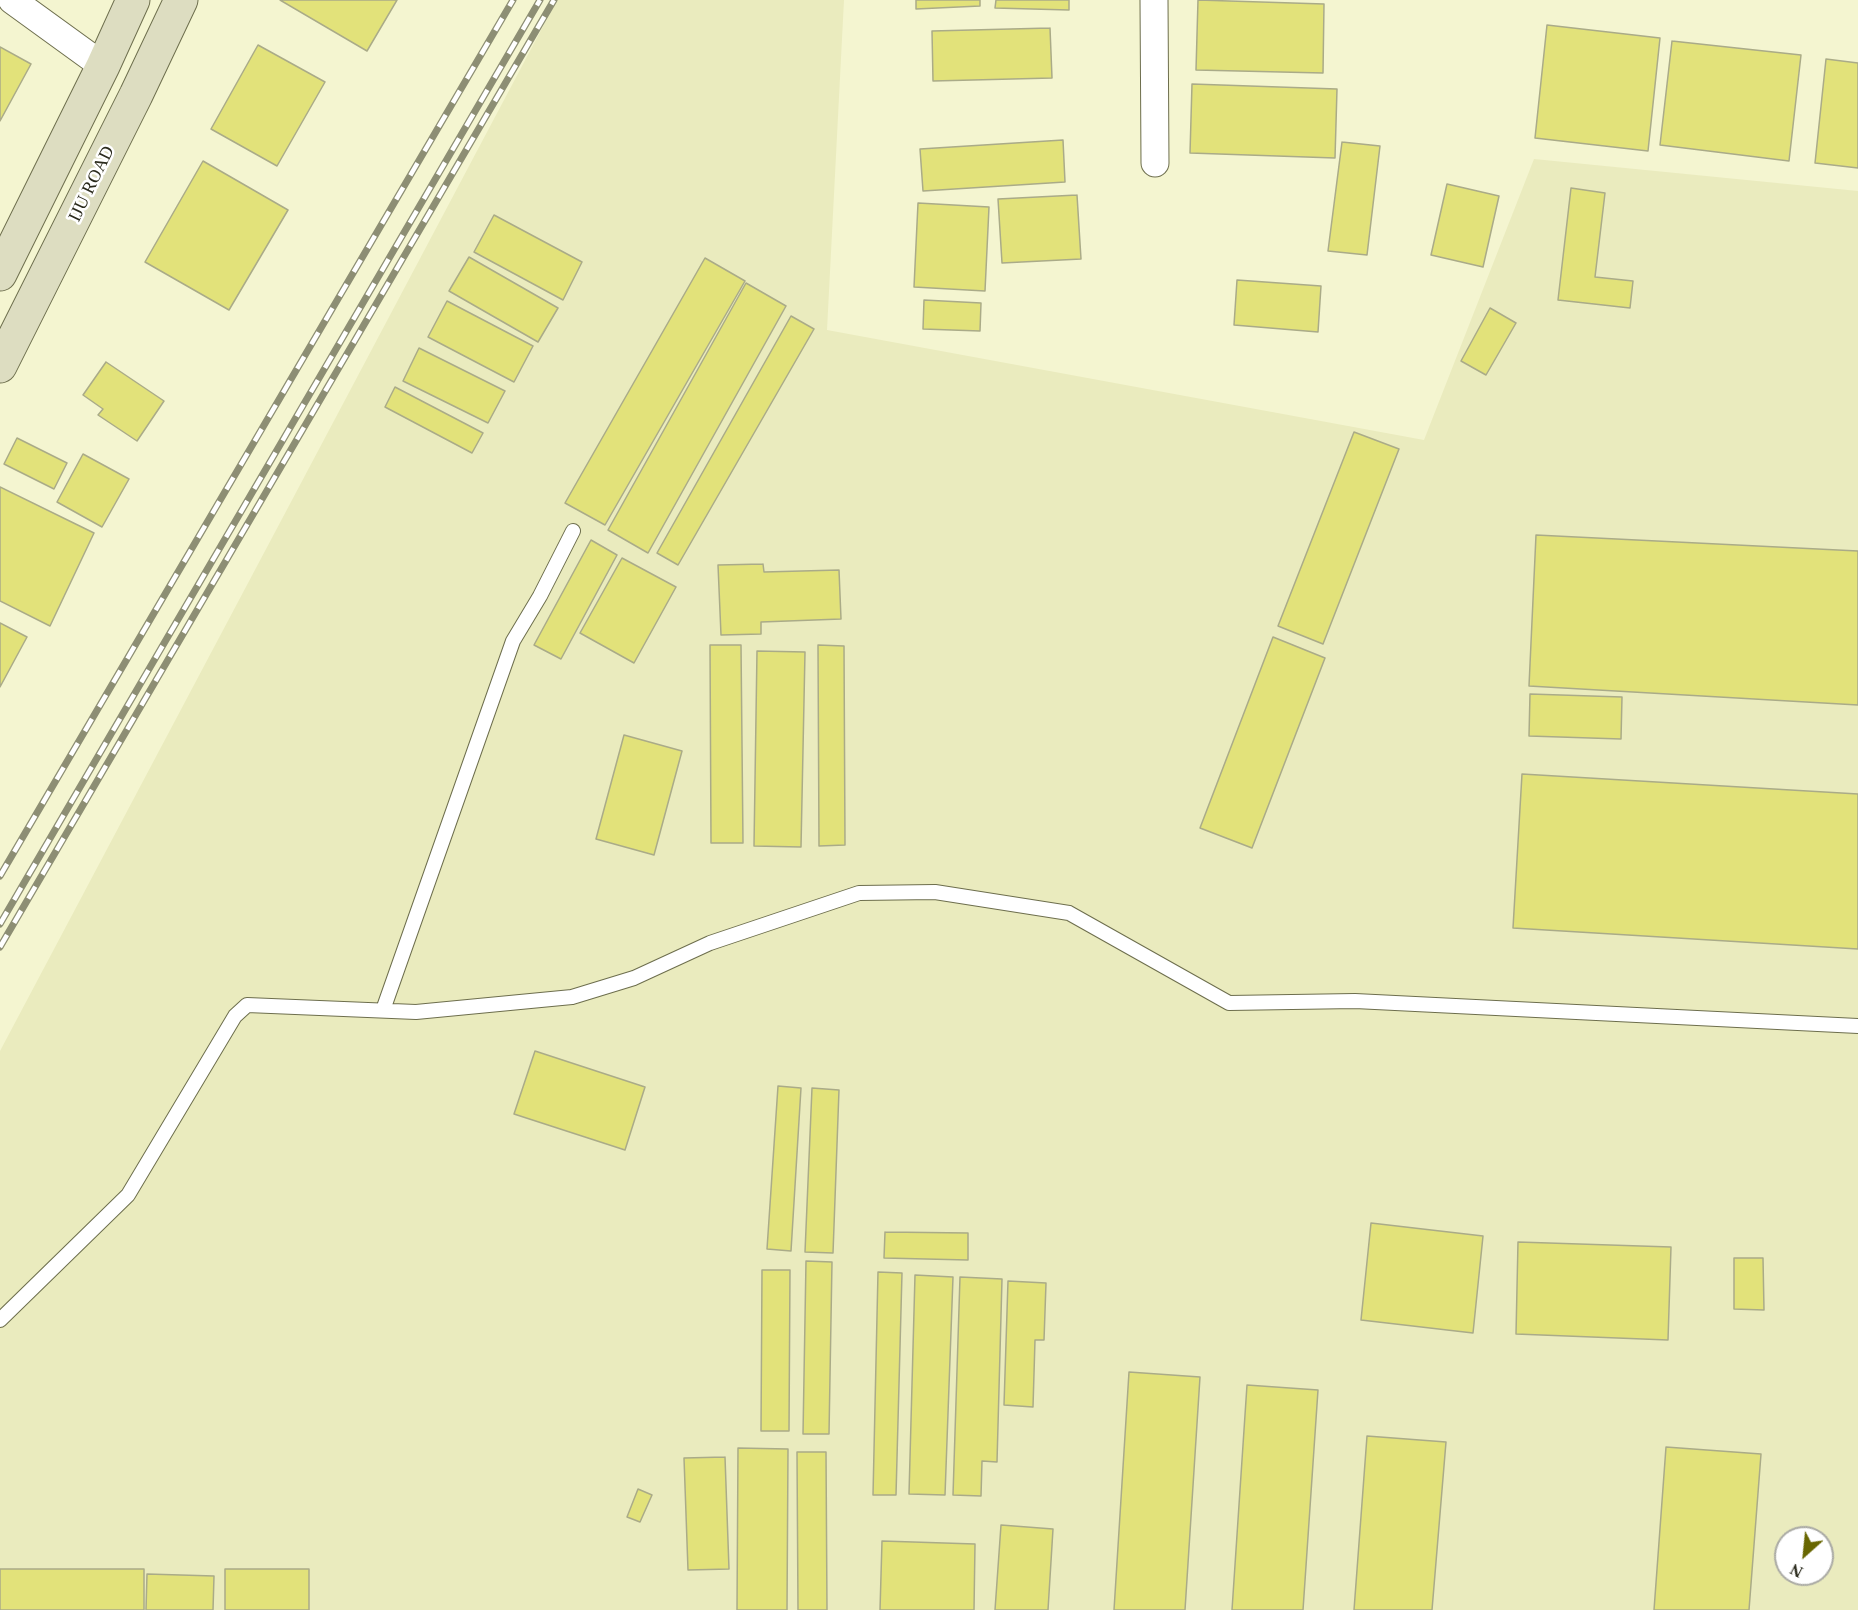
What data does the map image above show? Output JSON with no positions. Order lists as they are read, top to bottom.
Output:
{
  "streets": {
    "main road": ["IJU ROAD"]
  },
  "north": "bottom left"
}
